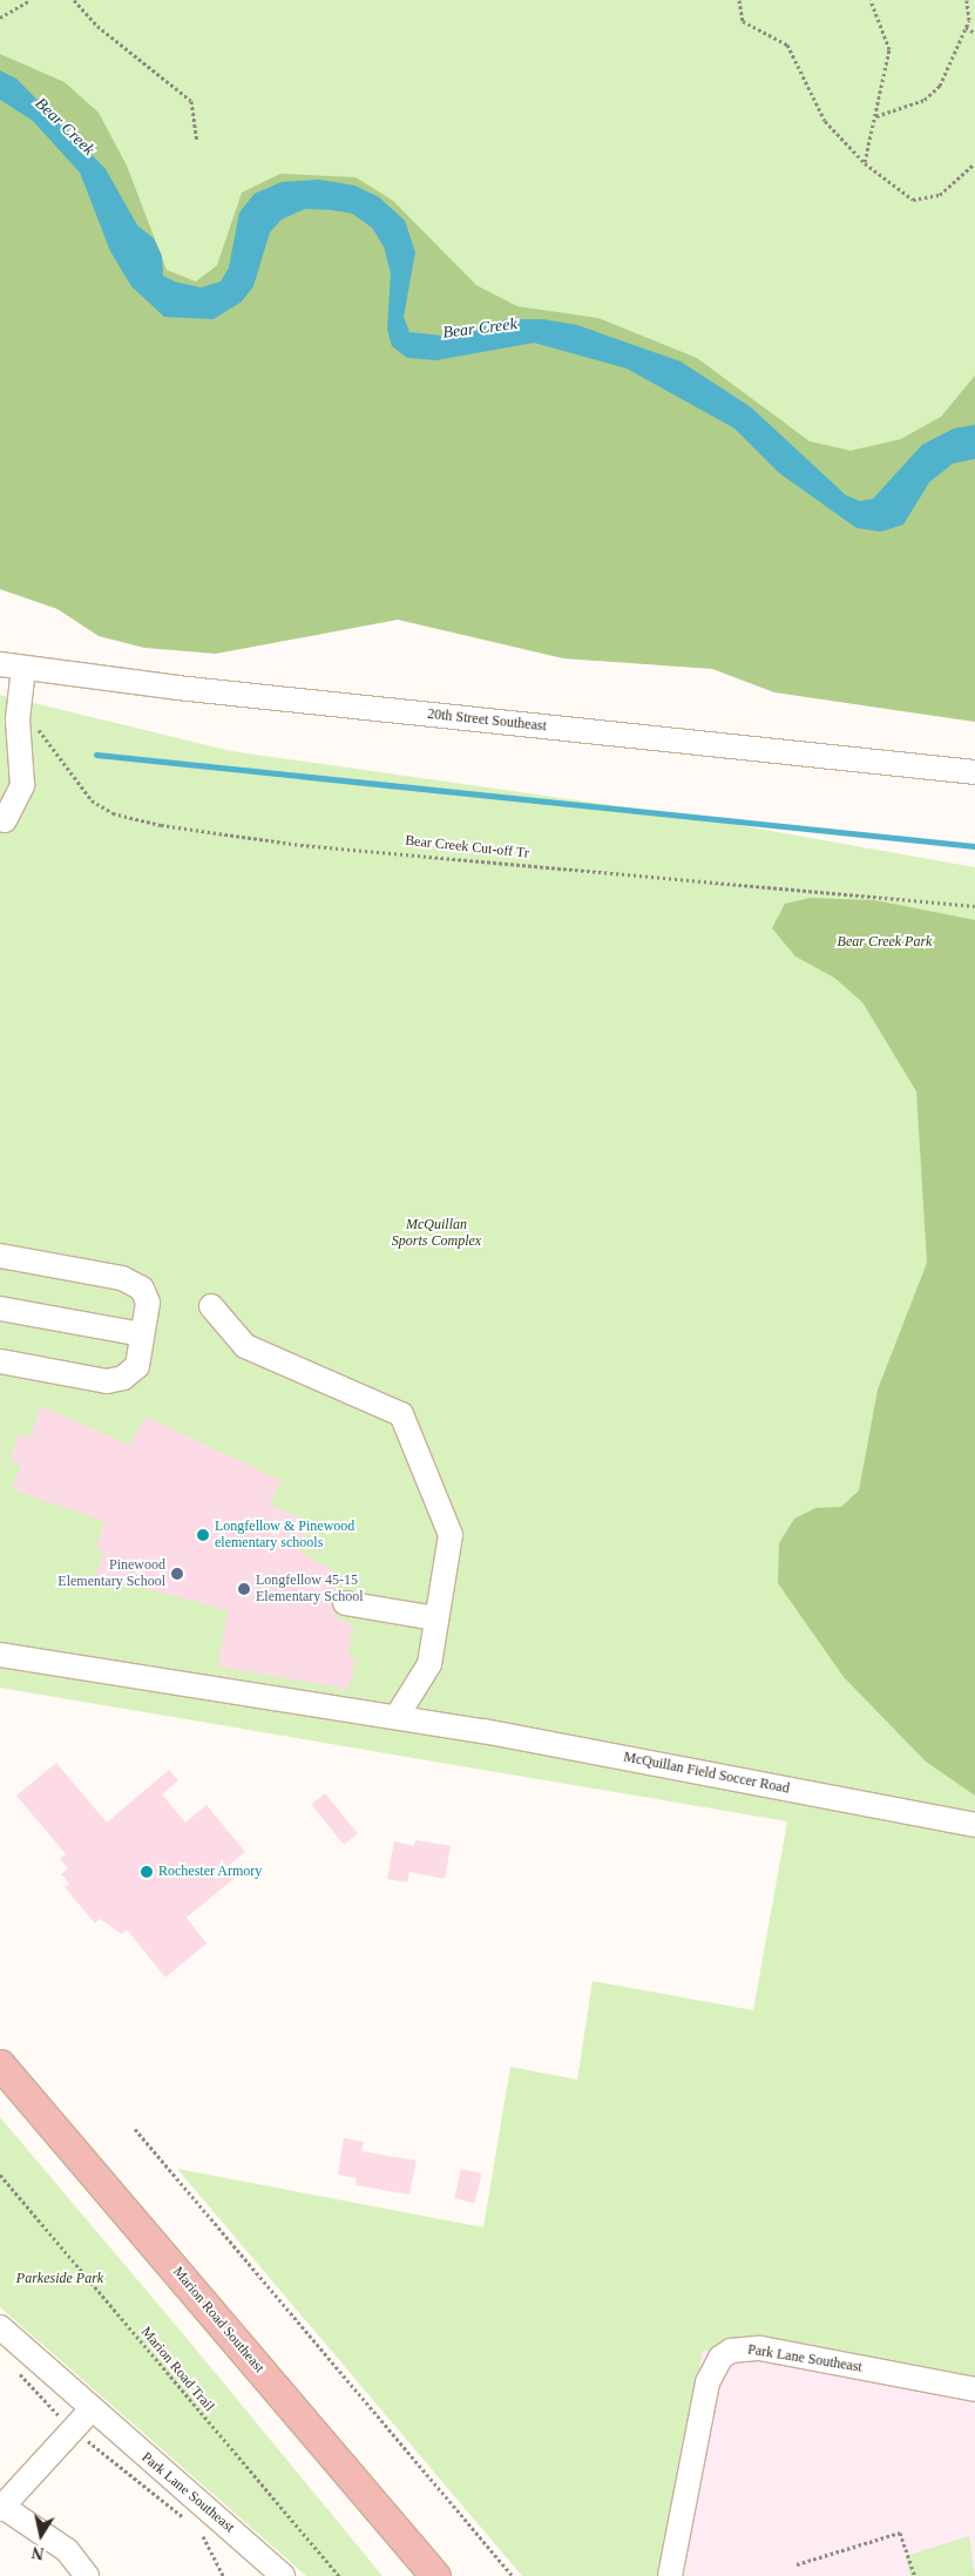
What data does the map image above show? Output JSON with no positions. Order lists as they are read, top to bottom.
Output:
{
  "streets": {
    "main road": ["Marion Road Southeast"],
    "street": ["20th Street Southeast", "McQuillan Field Soccer Road", "Park Lane Southeast"],
    "path": ["Bear Creek Cut-off Tr", "Marion Road Trail"]
  },
  "water": ["Bear Creek"],
  "parks": ["Bear Creek Park", "McQuillan Sports Complex", "Parkeside Park"],
  "places": [
    "Longfellow & Pinewood elementary schools",
    "Pinewood Elementary School",
    "Longfellow 45-15 Elementary School",
    "Rochester Armory"
  ],
  "north": "bottom"
}
